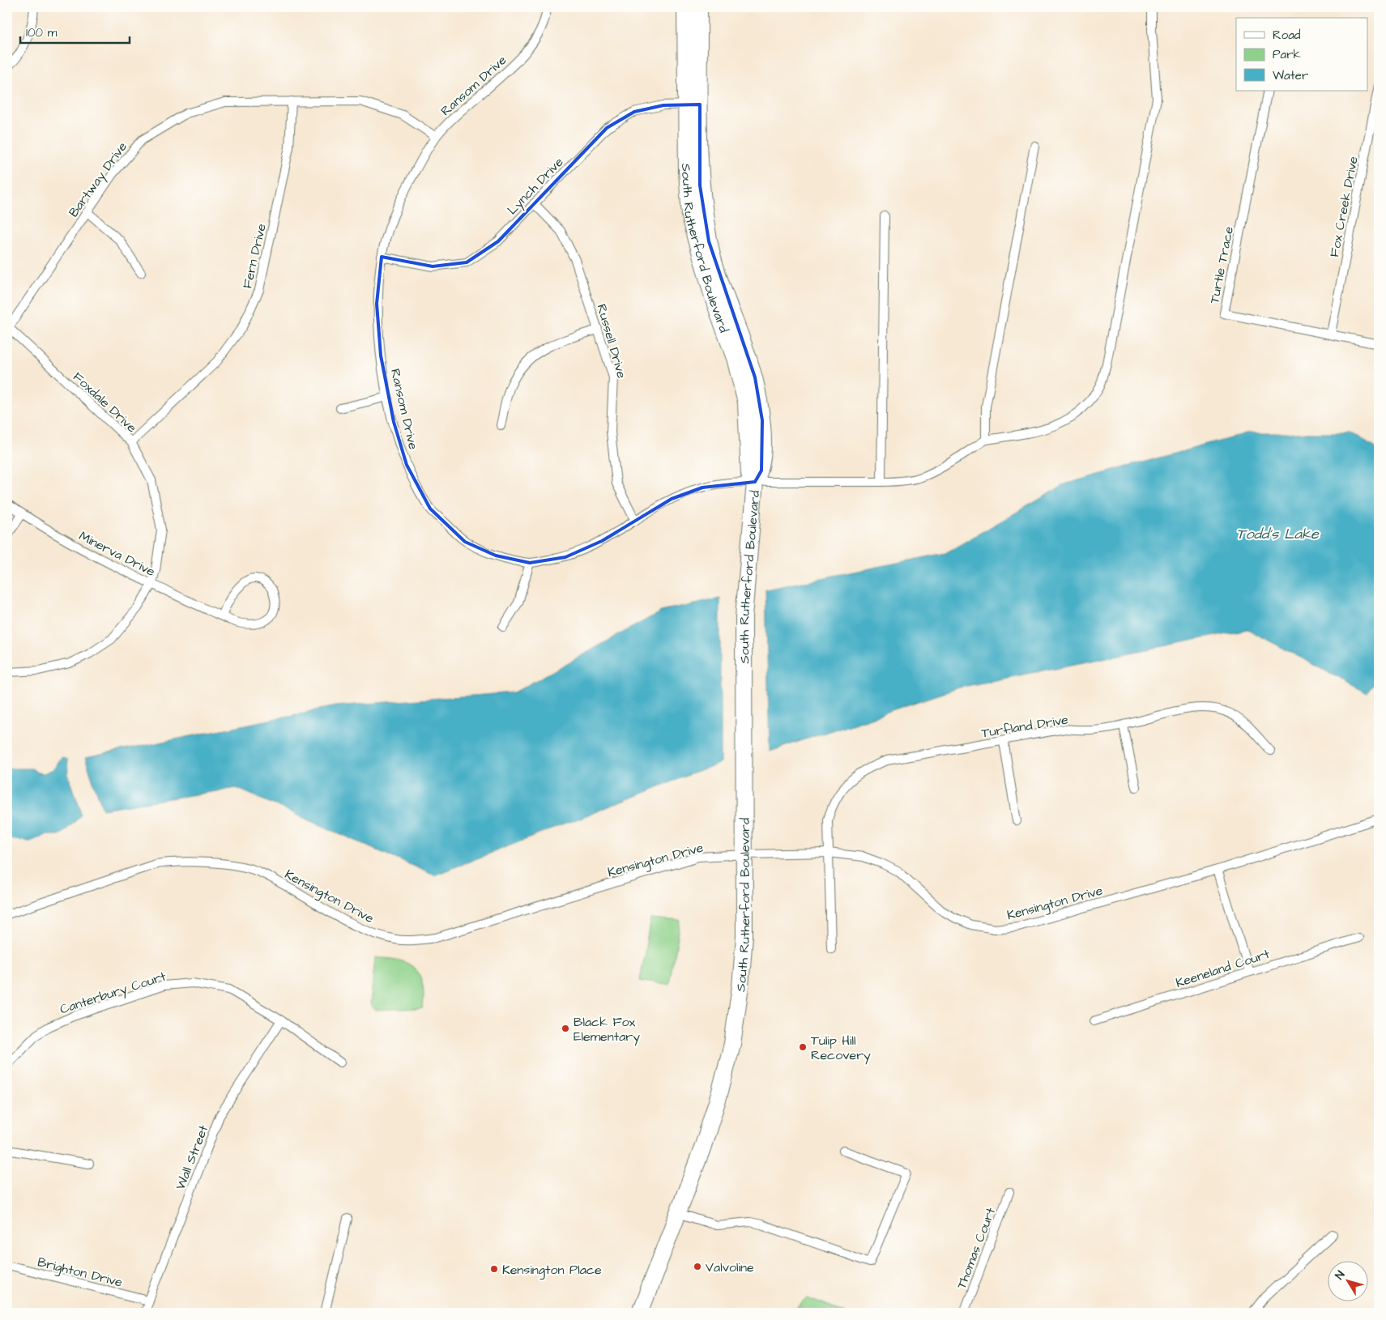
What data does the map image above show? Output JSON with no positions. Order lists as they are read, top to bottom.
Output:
{
  "streets": {
    "highway": ["South Rutherford Boulevard"],
    "street": [
      "Ransom Drive",
      "Bartway Drive",
      "Lynch Drive",
      "Fox Creek Drive",
      "Fern Drive",
      "Turtle Trace",
      "Russell Drive",
      "Foxdale Drive",
      "Minerva Drive",
      "Turfland Drive",
      "Kensington Drive",
      "Keeneland Court",
      "Canterbury Court",
      "Wall Street",
      "Thomas Court",
      "Brighton Drive"
    ]
  },
  "crossings": [
    ["Ransom Drive", "Bartway Drive"],
    ["Ransom Drive", "Lynch Drive"],
    ["Ransom Drive", "South Rutherford Boulevard"],
    ["Ransom Drive", "Russell Drive"],
    ["Bartway Drive", "Fern Drive"],
    ["Bartway Drive", "Foxdale Drive"],
    ["Lynch Drive", "South Rutherford Boulevard"],
    ["Lynch Drive", "Russell Drive"],
    ["Fox Creek Drive", "Turtle Trace"],
    ["South Rutherford Boulevard", "Kensington Drive"],
    ["Fern Drive", "Foxdale Drive"],
    ["Foxdale Drive", "Minerva Drive"],
    ["Turfland Drive", "Kensington Drive"],
    ["Canterbury Court", "Wall Street"],
    ["Wall Street", "Brighton Drive"]
  ],
  "water": ["Todd's Lake"],
  "places": [
    "Black Fox Elementary",
    "Tulip Hill Recovery",
    "Valvoline",
    "Kensington Place"
  ],
  "legend": ["Road", "Park", "Water"],
  "scale_bar": "100 m",
  "north": "top left"
}
